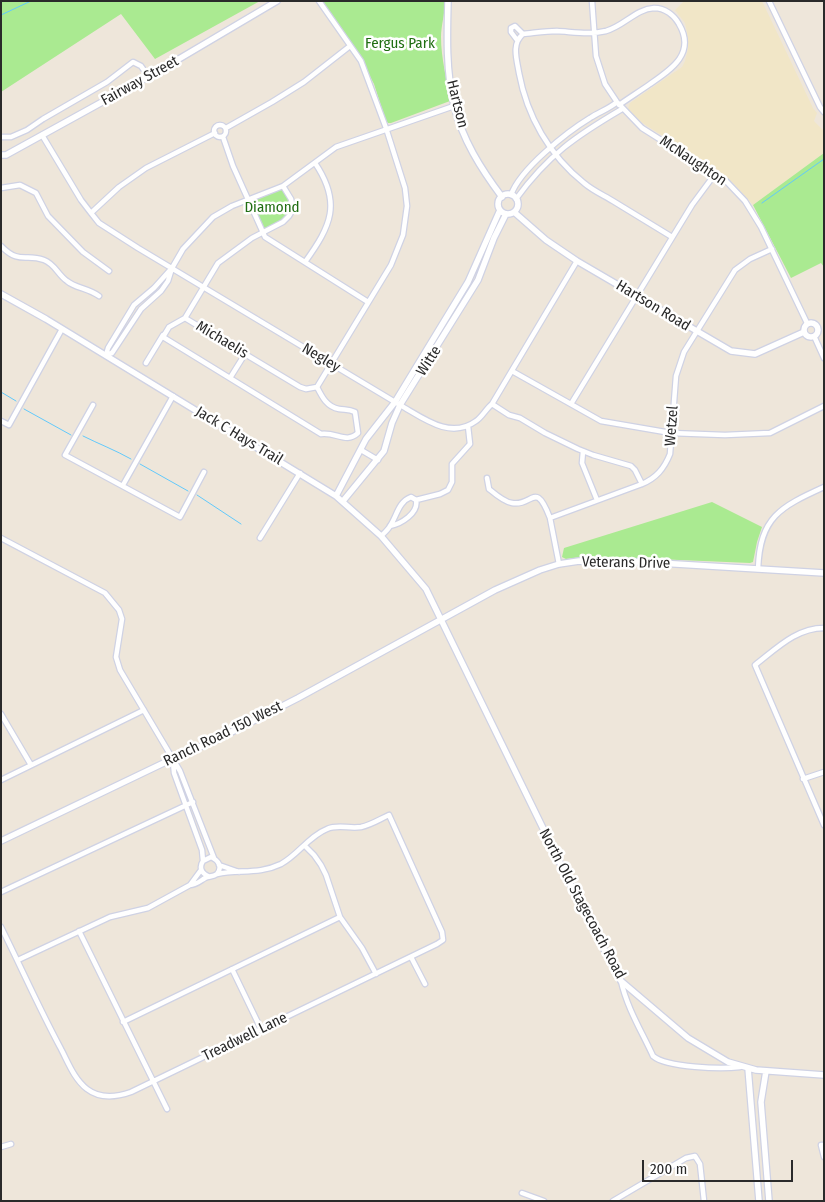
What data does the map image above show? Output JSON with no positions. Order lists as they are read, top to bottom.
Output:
{
  "streets": {
    "street": [
      "Fairway Street",
      "Hartson",
      "McNaughton",
      "Hartson Road",
      "Michaelis",
      "Negley",
      "Witte",
      "Wetzel",
      "Jack C Hays Trail",
      "Veterans Drive",
      "Ranch Road 150 West",
      "North Old Stagecoach Road",
      "Treadwell Lane"
    ]
  },
  "crossings": [
    ["Fairway Street", "Negley"],
    ["Hartson", "Hartson Road"],
    ["Hartson", "Witte"],
    ["McNaughton", "Hartson Road"],
    ["McNaughton", "Wetzel"],
    ["Hartson Road", "Witte"],
    ["Hartson Road", "Wetzel"],
    ["Negley", "Witte"],
    ["Witte", "Jack C Hays Trail"],
    ["Jack C Hays Trail", "Veterans Drive"],
    ["Jack C Hays Trail", "Ranch Road 150 West"],
    ["Jack C Hays Trail", "North Old Stagecoach Road"],
    ["Veterans Drive", "Ranch Road 150 West"],
    ["Veterans Drive", "North Old Stagecoach Road"],
    ["Ranch Road 150 West", "North Old Stagecoach Road"]
  ],
  "parks": ["Fergus Park", "Diamond"],
  "scale_bar": "200 m"
}
